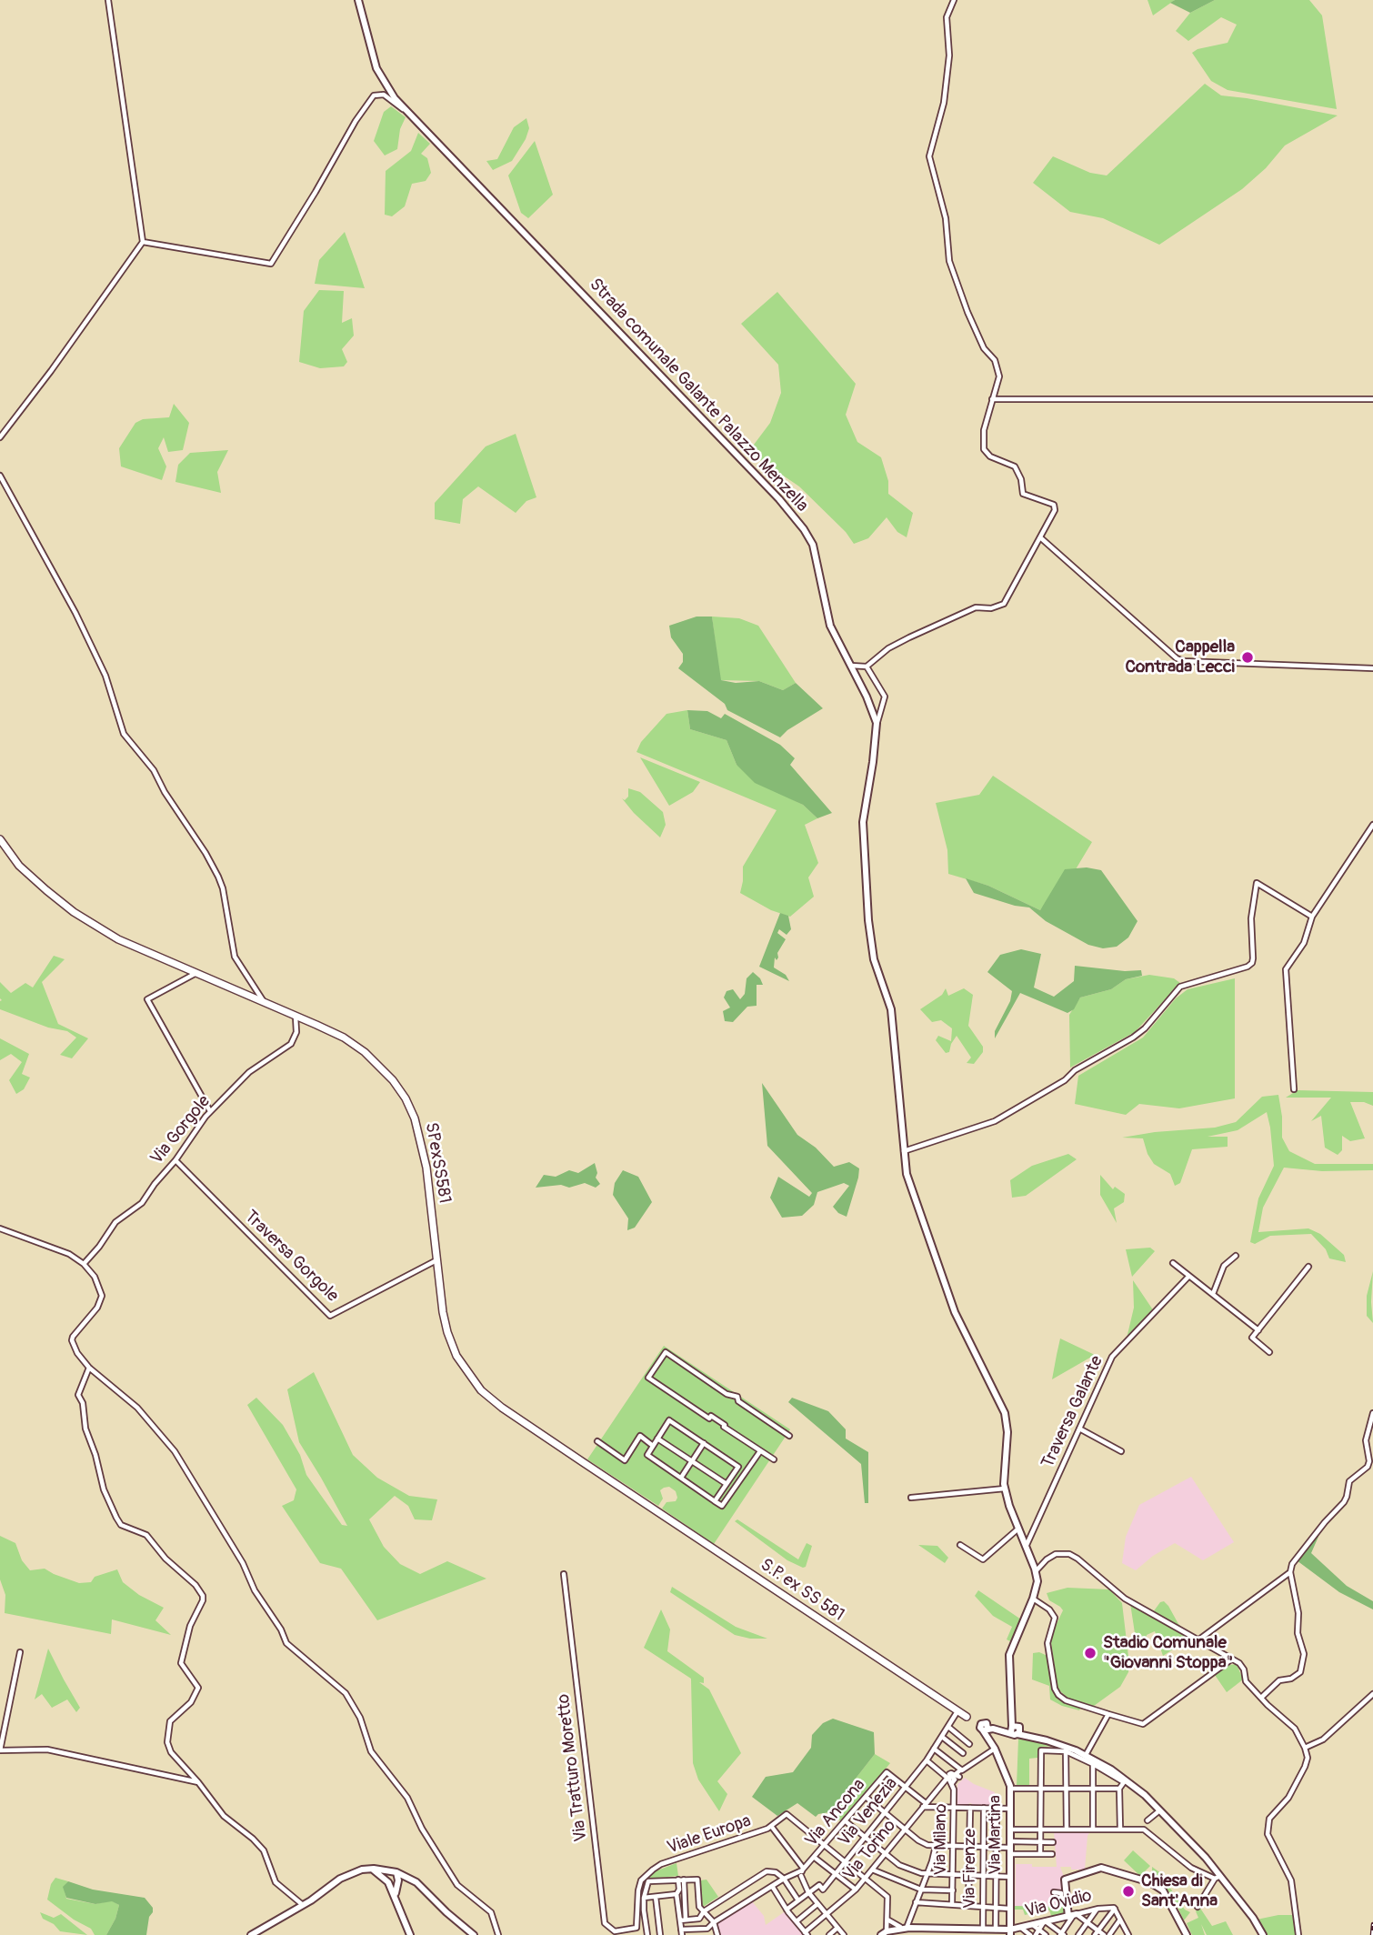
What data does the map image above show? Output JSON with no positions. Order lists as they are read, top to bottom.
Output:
{
  "streets": {
    "main road": ["SPexSS581", "S.P. ex SS 581"],
    "street": [
      "Strada comunale Galante Palazzo Menzella",
      "Via Gorgole",
      "Traversa Gorgole",
      "Traversa Galante",
      "Via Tratturo Moretto",
      "Via Venezia",
      "Via Ancona",
      "Viale Europa",
      "Via Martina",
      "Via Milano",
      "Via Torino",
      "Via Firenze",
      "Via Ovidio"
    ]
  },
  "crossings": [
    ["Strada comunale Galante Palazzo Menzella", "Traversa Galante"],
    ["Via Gorgole", "SPexSS581"],
    ["Via Gorgole", "Traversa Gorgole"],
    ["SPexSS581", "Traversa Gorgole"],
    ["SPexSS581", "S.P. ex SS 581"],
    ["S.P. ex SS 581", "Via Venezia"],
    ["Via Tratturo Moretto", "Viale Europa"],
    ["Via Venezia", "Via Ancona"],
    ["Via Venezia", "Via Milano"],
    ["Via Ancona", "Viale Europa"],
    ["Via Martina", "Via Ovidio"],
    ["Via Milano", "Via Torino"],
    ["Via Firenze", "Via Ovidio"]
  ],
  "places": ["Cappella Contrada Lecci", "Stadio Comunale \"Giovanni Stoppa\"", "Chiesa di Sant'Anna"]
}
